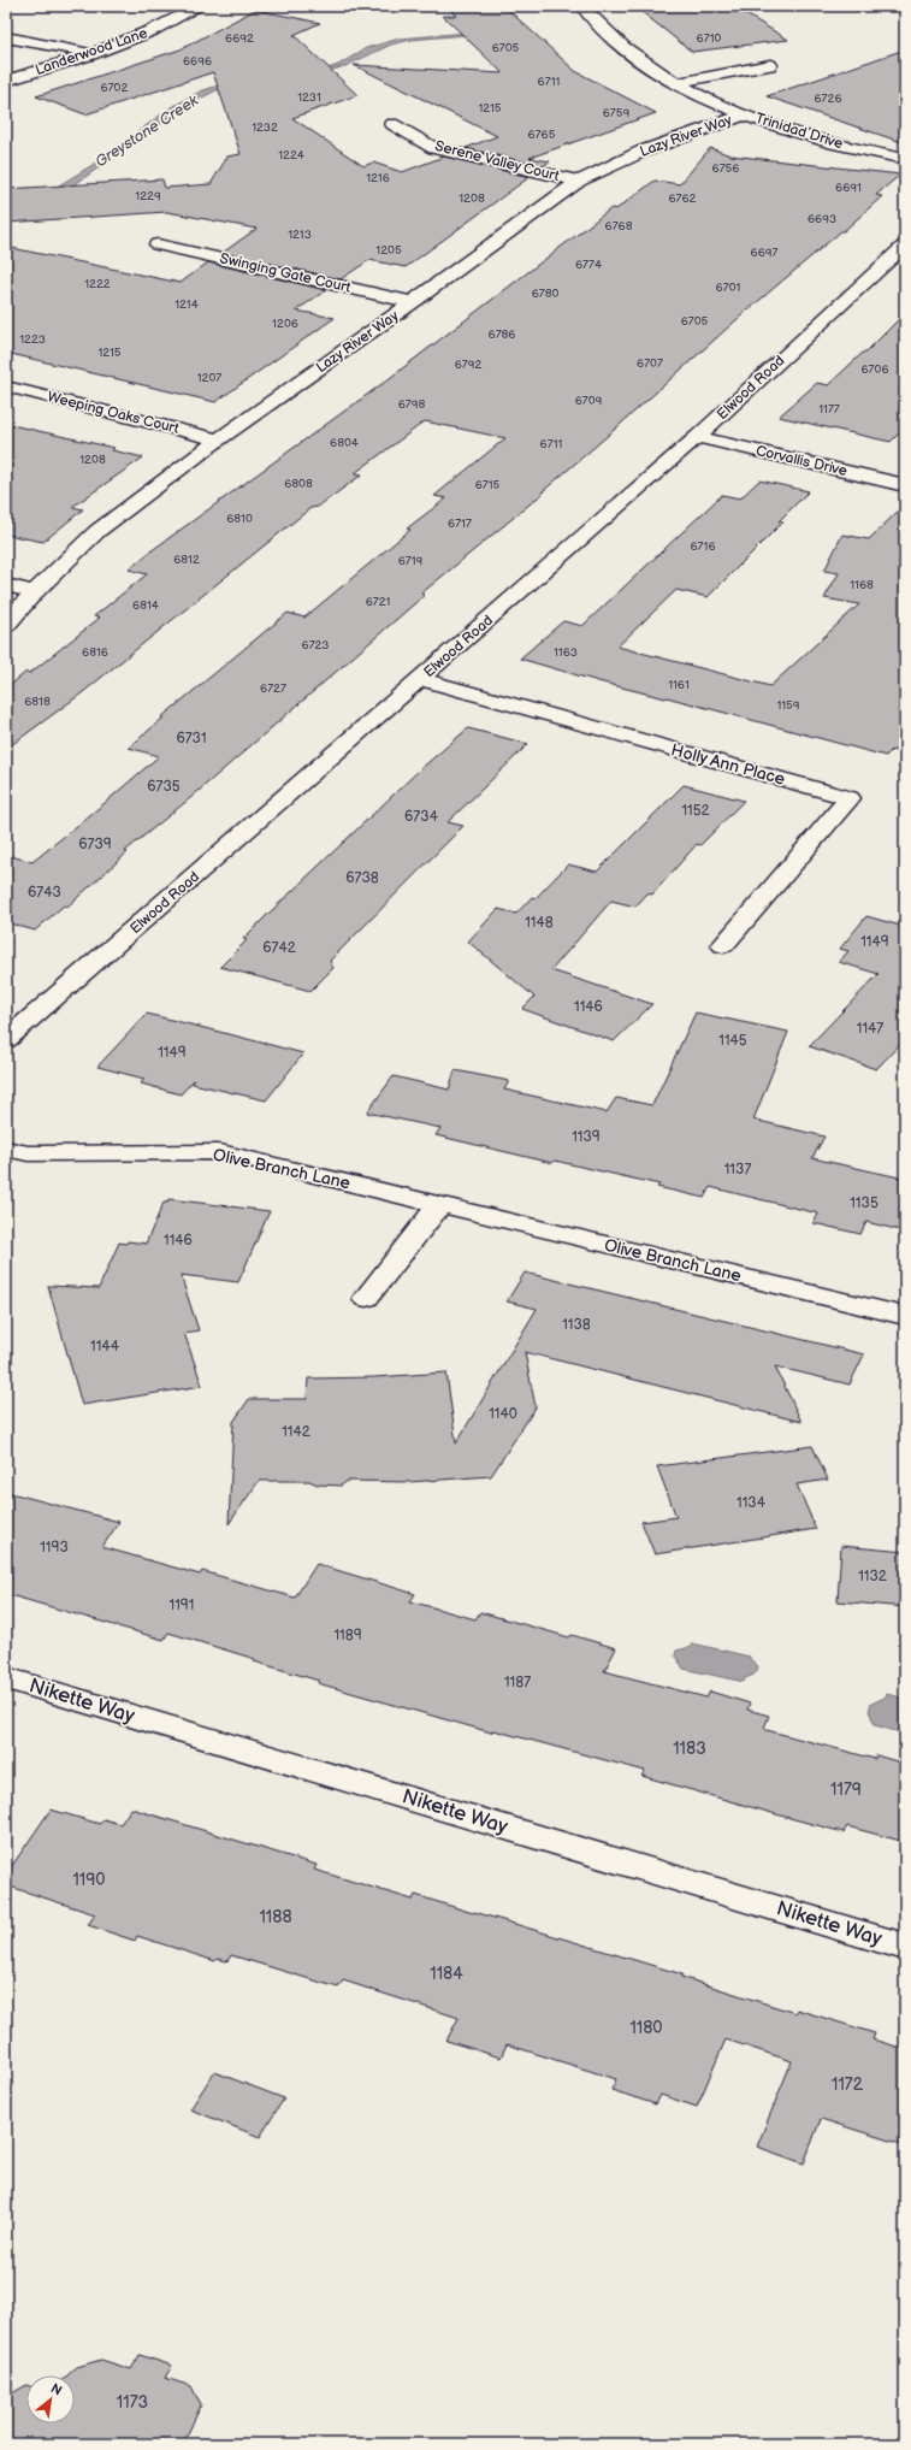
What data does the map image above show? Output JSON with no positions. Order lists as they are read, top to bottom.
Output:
{
  "streets": {
    "street": [
      "Landerwood Lane",
      "Trinidad Drive",
      "Lazy River Way",
      "Serene Valley Court",
      "Swinging Gate Court",
      "Elwood Road",
      "Weeping Oaks Court",
      "Corvallis Drive",
      "Holly Ann Place",
      "Olive Branch Lane",
      "Nikette Way"
    ]
  },
  "crossings": [
    ["Trinidad Drive", "Lazy River Way"],
    ["Lazy River Way", "Serene Valley Court"],
    ["Lazy River Way", "Swinging Gate Court"],
    ["Lazy River Way", "Weeping Oaks Court"],
    ["Elwood Road", "Corvallis Drive"],
    ["Elwood Road", "Holly Ann Place"]
  ],
  "water": ["Greystone Creek"],
  "house_numbers": [
    "6692",
    "6710",
    "6705",
    "6696",
    "6711",
    "6702",
    "1231",
    "6726",
    "1215",
    "6759",
    "1232",
    "6765",
    "1224",
    "6756",
    "1216",
    "6691",
    "1229",
    "1208",
    "6762",
    "6693",
    "6768",
    "1213",
    "1205",
    "6697",
    "6774",
    "1222",
    "6701",
    "6780",
    "1214",
    "6705",
    "1206",
    "6786",
    "1223",
    "1215",
    "6707",
    "6792",
    "6706",
    "1207",
    "6709",
    "6798",
    "1177",
    "6804",
    "6711",
    "1208",
    "6808",
    "6715",
    "6810",
    "6717",
    "6716",
    "6812",
    "6719",
    "1168",
    "6721",
    "6814",
    "6723",
    "6816",
    "1163",
    "1161",
    "6727",
    "6818",
    "1159",
    "6731",
    "6735",
    "1152",
    "6734",
    "6739",
    "6738",
    "6743",
    "1148",
    "1149",
    "6742",
    "1146",
    "1147",
    "1145",
    "1149",
    "1139",
    "1137",
    "1135",
    "1146",
    "1138",
    "1144",
    "1140",
    "1142",
    "1134",
    "1193",
    "1132",
    "1191",
    "1189",
    "1187",
    "1183",
    "1179",
    "1190",
    "1188",
    "1184",
    "1180",
    "1172",
    "1173"
  ],
  "north": "top right"
}
